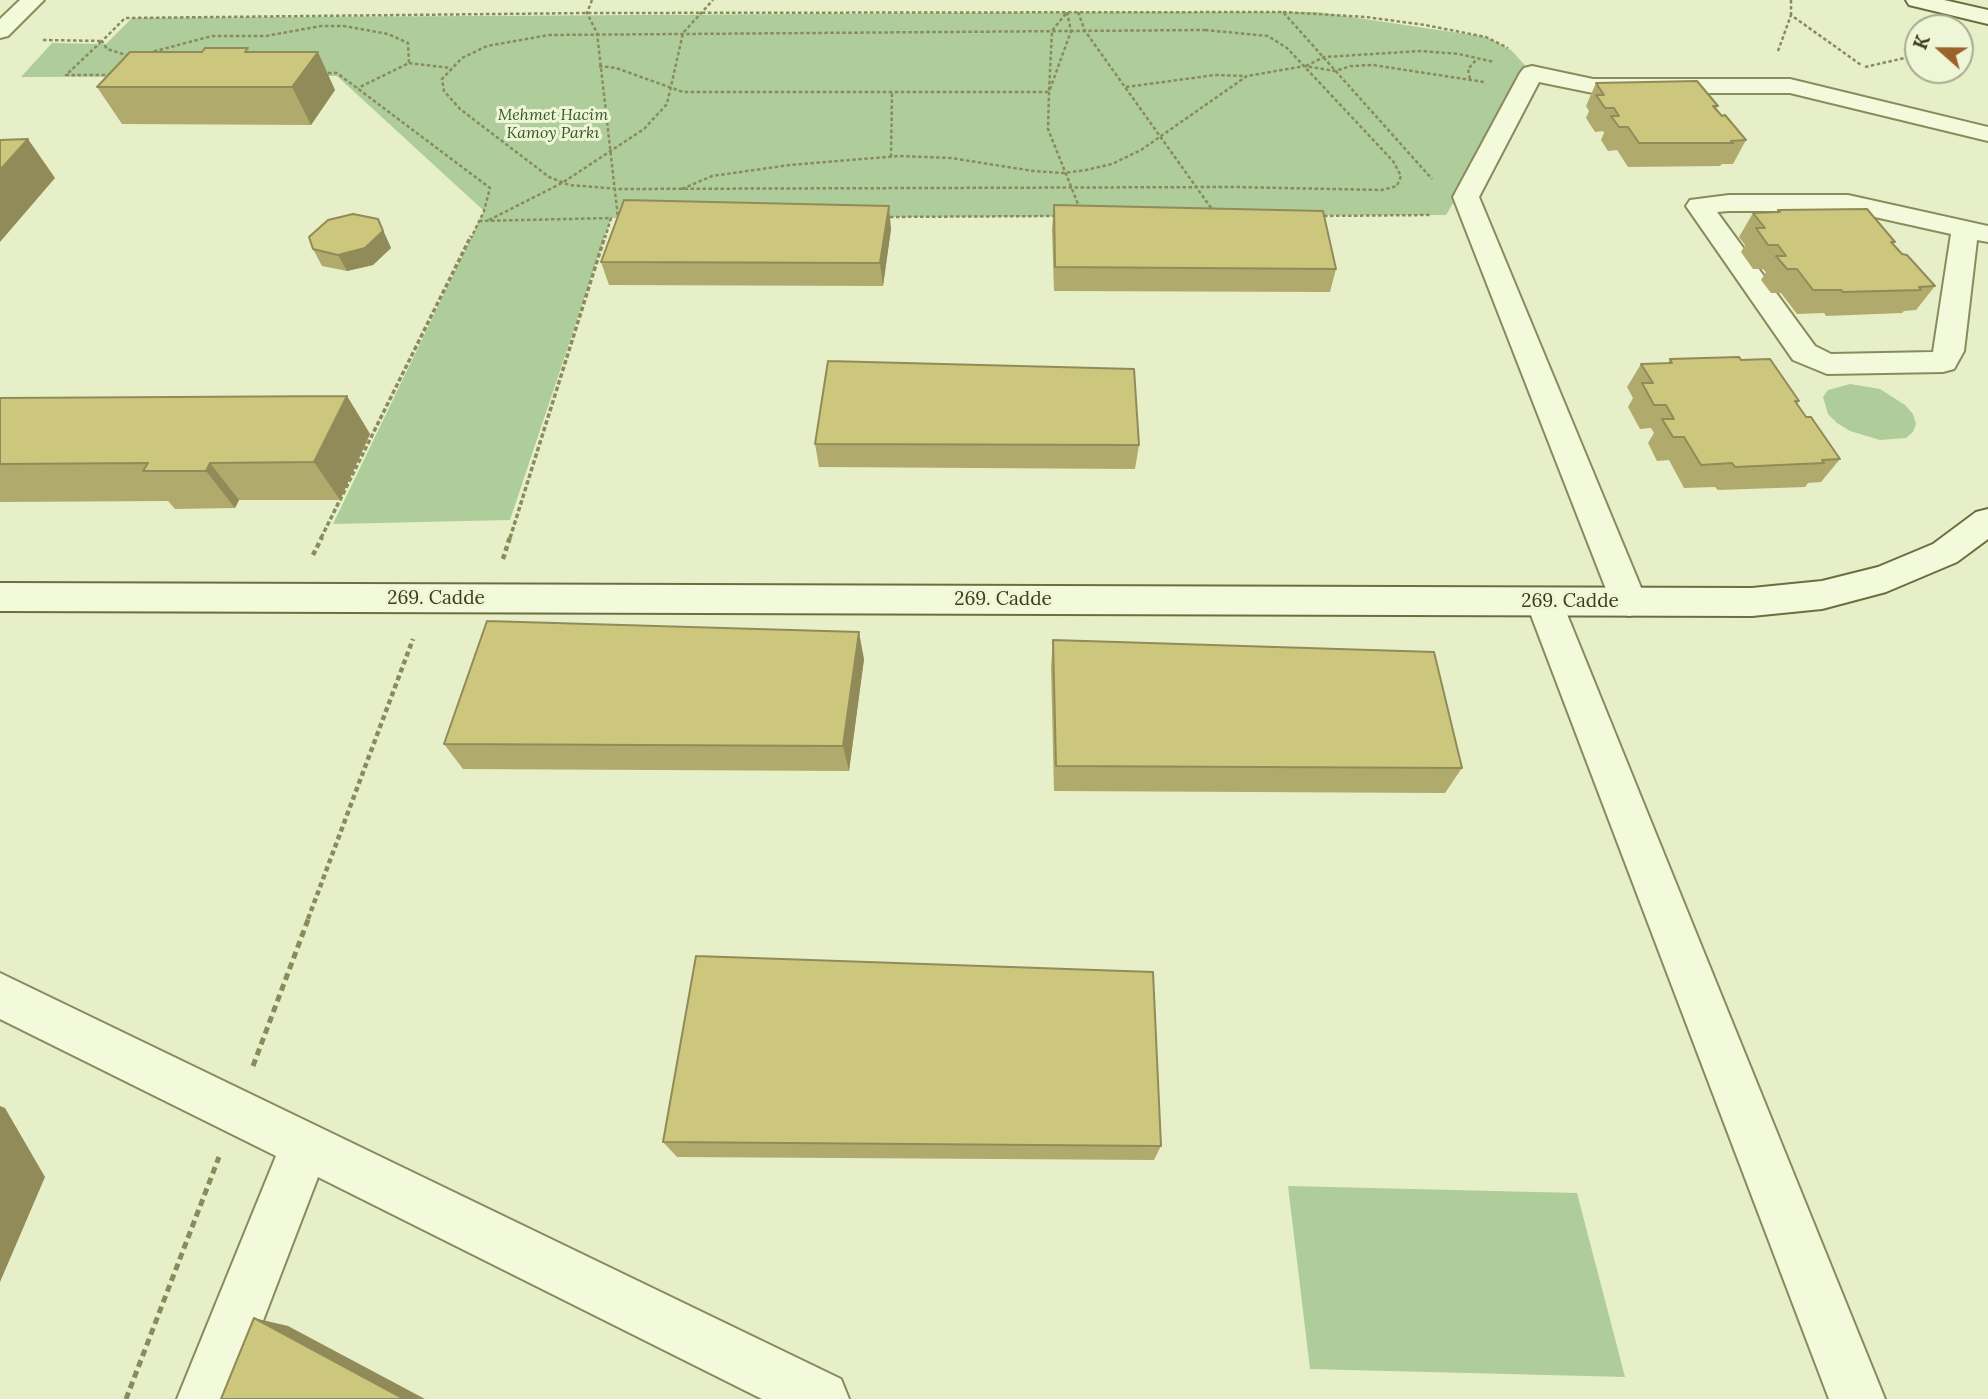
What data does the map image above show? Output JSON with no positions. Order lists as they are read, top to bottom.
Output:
{
  "streets": {
    "street": ["269. Cadde"]
  },
  "parks": ["Mehmet Hacim Kamoy Parkı"],
  "north": "left"
}
